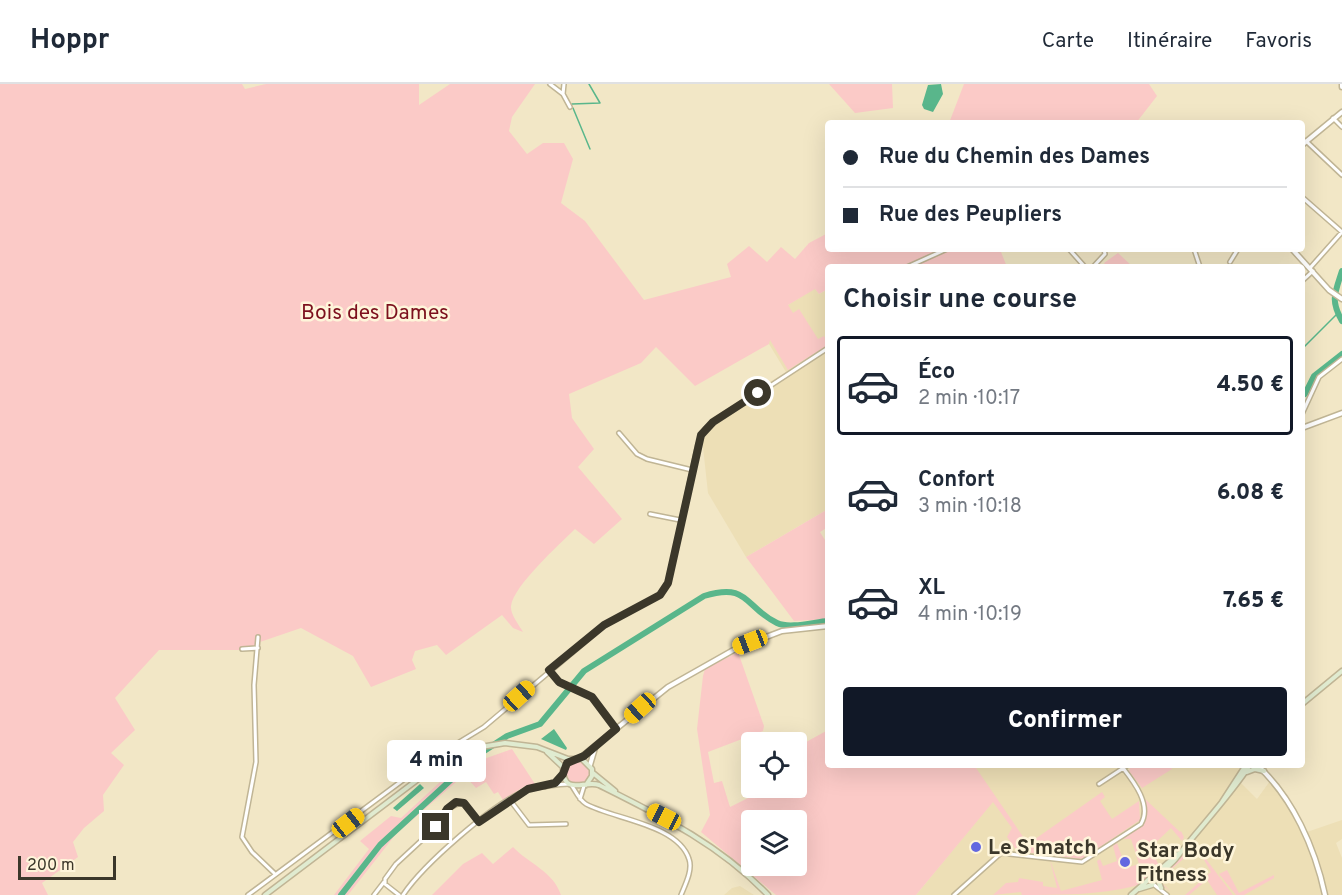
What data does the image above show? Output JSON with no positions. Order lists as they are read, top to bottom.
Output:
{
  "parks": ["Bois des Dames"],
  "places": ["Le S'match", "Star Body Fitness"],
  "scale_bar": "200 m",
  "page": {
    "header": "Hoppr",
    "nav": ["Carte", "Itinéraire", "Favoris"],
    "banner": ["Rue du Chemin des Dames", "Rue des Peupliers"],
    "heading": "Choisir une course",
    "list": [
      {
        "name": "Éco",
        "note": "2 min · 10:17",
        "value": "4.50 €"
      },
      {
        "name": "Confort",
        "note": "3 min · 10:18",
        "value": "6.08 €"
      },
      {
        "name": "XL",
        "note": "4 min · 10:19",
        "value": "7.65 €"
      }
    ],
    "buttons": "Confirmer",
    "bubble": "4 min",
    "scale": "200 m"
  }
}
